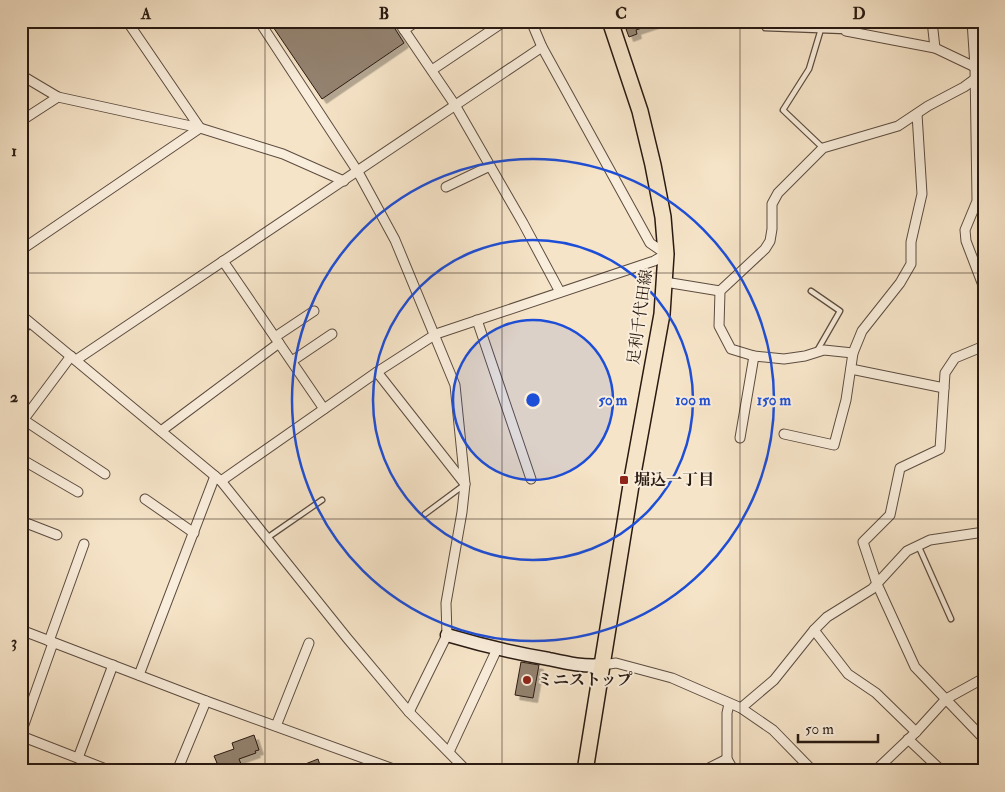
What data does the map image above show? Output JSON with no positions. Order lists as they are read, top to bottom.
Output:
{
  "streets": {
    "main road": ["足利千代田線"]
  },
  "places": {
    "transit": ["堀込一丁目"],
    "other": ["ミニストップ"]
  },
  "scale_bar": "50 m",
  "grid": {
    "columns": [
      "A",
      "B",
      "C",
      "D"
    ],
    "rows": ["1", "2", "3"]
  },
  "rings": ["50 m", "100 m", "150 m"]
}
